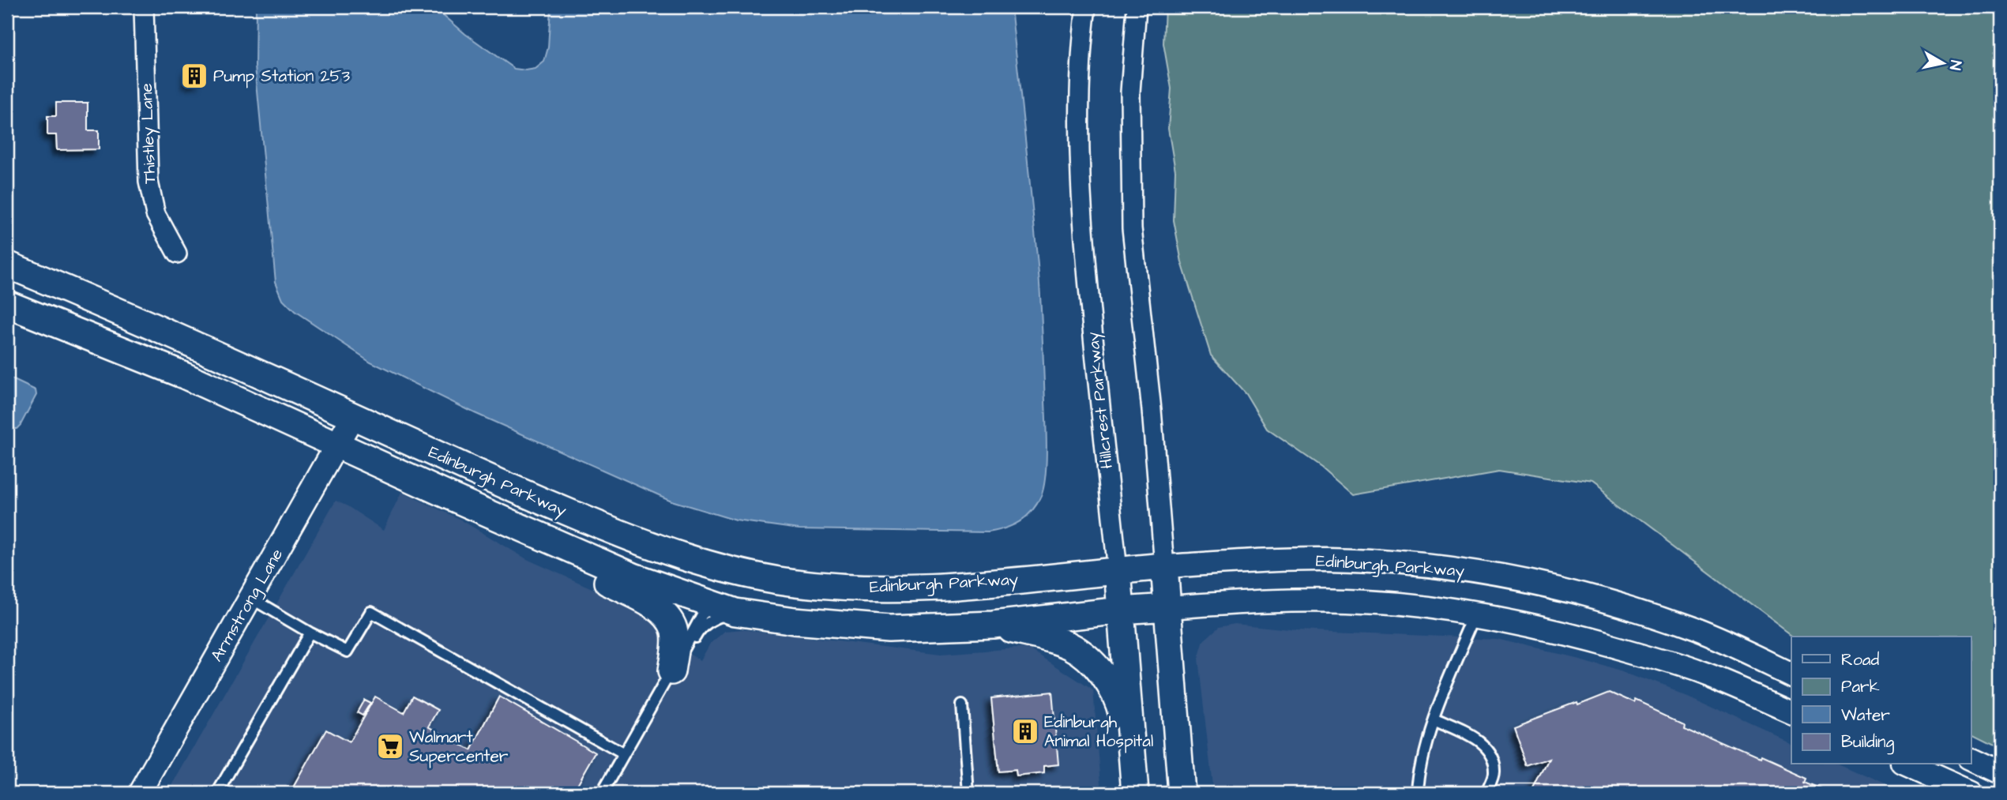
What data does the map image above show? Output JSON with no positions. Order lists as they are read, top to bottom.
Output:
{
  "streets": {
    "main road": ["Hillcrest Parkway", "Edinburgh Parkway"],
    "street": ["Thistley Lane", "Armstrong Lane"]
  },
  "crossings": [
    ["Hillcrest Parkway", "Edinburgh Parkway"],
    ["Edinburgh Parkway", "Armstrong Lane"]
  ],
  "places": {
    "building": ["Pump Station 253", "Edinburgh Animal Hospital"],
    "supermarket": ["Walmart Supercenter"]
  },
  "legend": [
    "Road",
    "Park",
    "Water",
    "Building"
  ],
  "north": "right"
}
